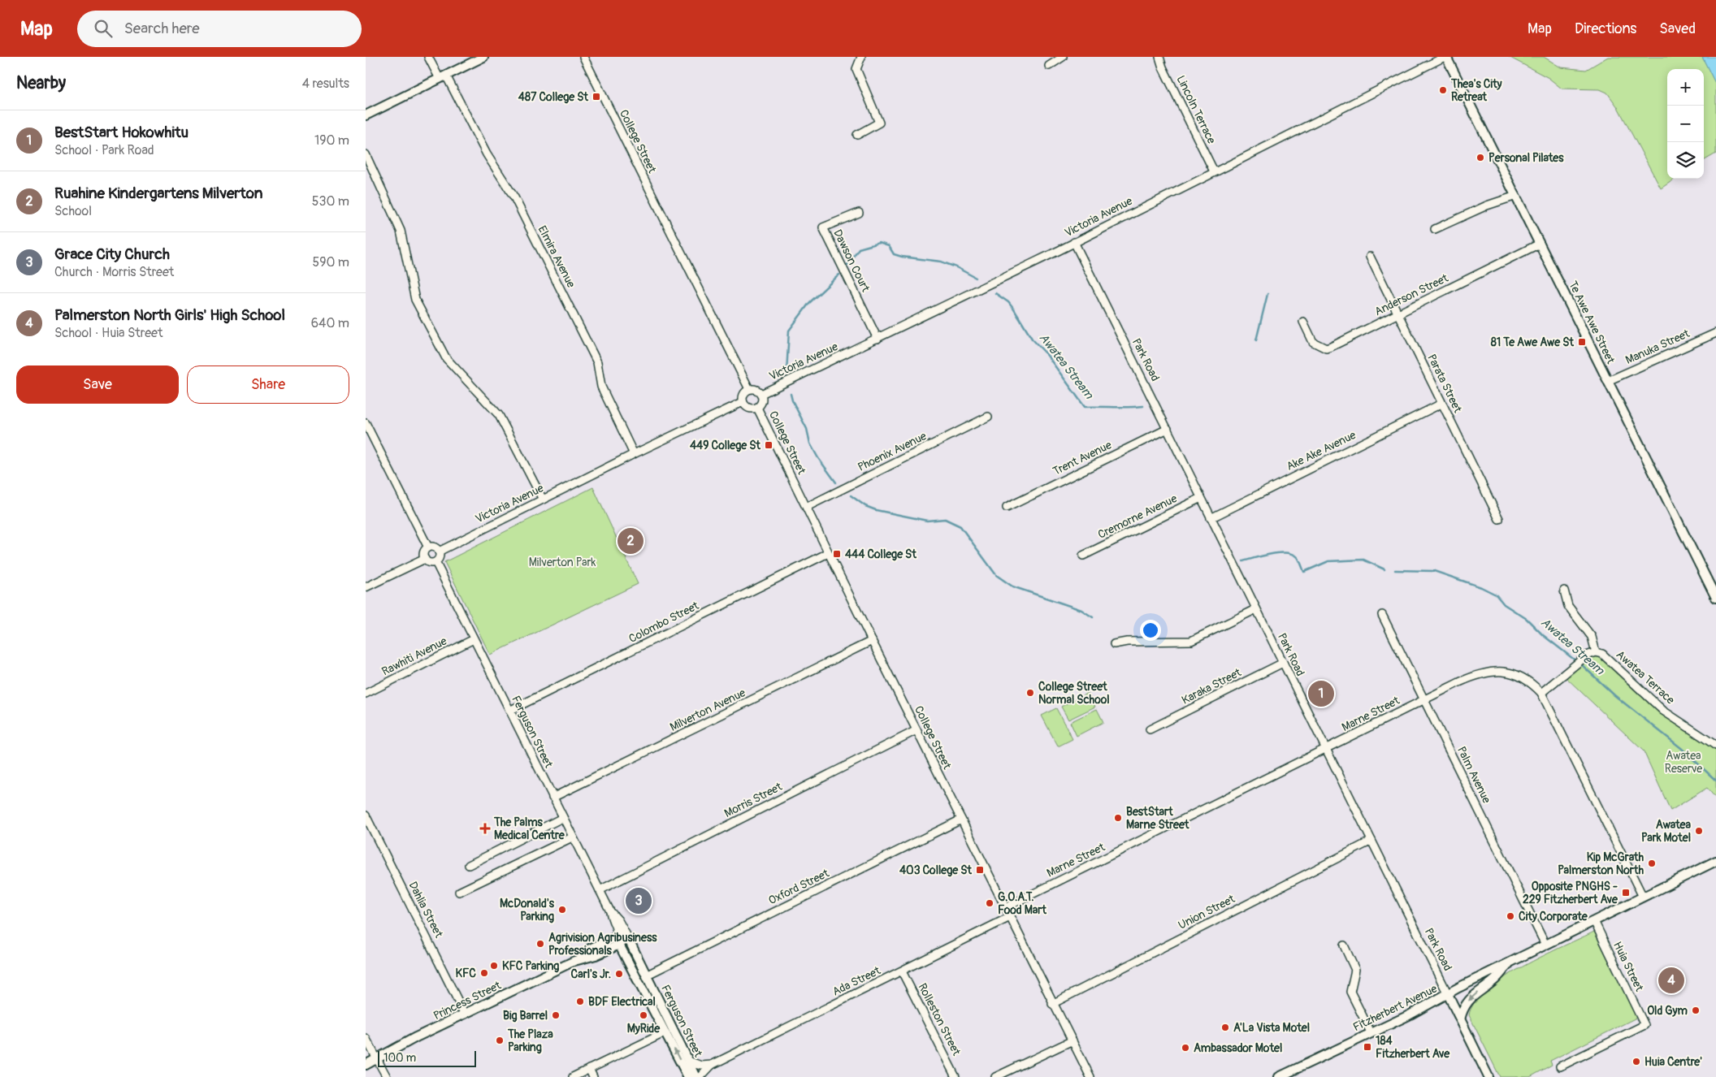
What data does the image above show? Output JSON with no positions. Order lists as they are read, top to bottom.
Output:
{
  "streets": {
    "main road": [
      "Te Awe Awe Street",
      "Park Road",
      "Ferguson Street",
      "Princess Street",
      "Fitzherbert Avenue"
    ],
    "street": [
      "Lincoln Terrace",
      "College Street",
      "Victoria Avenue",
      "Elmira Avenue",
      "Dawson Court",
      "Anderson Street",
      "Manuka Street",
      "Parata Street",
      "Ake Ake Avenue",
      "Phoenix Avenue",
      "Trent Avenue",
      "Cremorne Avenue",
      "Colombo Street",
      "Rawhiti Avenue",
      "Awatea Terrace",
      "Karaka Street",
      "Milverton Avenue",
      "Marne Street",
      "Palm Avenue",
      "Morris Street",
      "Oxford Street",
      "Dahlia Street",
      "Union Street",
      "Huia Street",
      "Ada Street",
      "Rolleston Street"
    ]
  },
  "crossings": [
    ["Lincoln Terrace", "Victoria Avenue"],
    ["College Street", "Victoria Avenue"],
    ["College Street", "Phoenix Avenue"],
    ["College Street", "Colombo Street"],
    ["College Street", "Milverton Avenue"],
    ["College Street", "Marne Street"],
    ["College Street", "Morris Street"],
    ["College Street", "Oxford Street"],
    ["College Street", "Union Street"],
    ["College Street", "Ada Street"],
    ["Victoria Avenue", "Elmira Avenue"],
    ["Victoria Avenue", "Dawson Court"],
    ["Victoria Avenue", "Te Awe Awe Street"],
    ["Victoria Avenue", "Park Road"],
    ["Victoria Avenue", "Ferguson Street"],
    ["Anderson Street", "Te Awe Awe Street"],
    ["Anderson Street", "Parata Street"],
    ["Te Awe Awe Street", "Manuka Street"],
    ["Park Road", "Ake Ake Avenue"],
    ["Park Road", "Trent Avenue"],
    ["Park Road", "Cremorne Avenue"],
    ["Park Road", "Karaka Street"],
    ["Park Road", "Marne Street"],
    ["Park Road", "Union Street"],
    ["Park Road", "Fitzherbert Avenue"],
    ["Parata Street", "Ake Ake Avenue"],
    ["Colombo Street", "Ferguson Street"],
    ["Rawhiti Avenue", "Ferguson Street"],
    ["Milverton Avenue", "Ferguson Street"],
    ["Marne Street", "Palm Avenue"],
    ["Marne Street", "Fitzherbert Avenue"],
    ["Ferguson Street", "Morris Street"],
    ["Ferguson Street", "Oxford Street"],
    ["Ferguson Street", "Princess Street"],
    ["Palm Avenue", "Fitzherbert Avenue"],
    ["Dahlia Street", "Princess Street"],
    ["Huia Street", "Fitzherbert Avenue"],
    ["Ada Street", "Rolleston Street"]
  ],
  "water": ["Awatea Stream"],
  "parks": ["Milverton Park", "Awatea Reserve"],
  "places": {
    "other": [
      "Thea's City Retreat",
      "Personal Pilates",
      "College Street Normal School",
      "BestStart Marne Street",
      "Awatea Park Motel",
      "Kip McGrath Palmerston North",
      "G.O.A.T. Food Mart",
      "McDonald's Parking",
      "City Corporate",
      "Agrivision Agribusiness Professionals",
      "KFC Parking",
      "KFC",
      "Carl's Jr.",
      "BDF Electrical",
      "Old Gym",
      "Big Barrel",
      "MyRide",
      "A'La Vista Motel",
      "The Plaza Parking",
      "Ambassador Motel",
      "Huia Centre'"
    ],
    "transit": [
      "487 College St",
      "81 Te Awe Awe St",
      "449 College St",
      "444 College St",
      "403 College St",
      "Opposite PNGHS - 229 Fitzherbert Ave",
      "184 Fitzherbert Ave"
    ],
    "health": ["The Palms Medical Centre"]
  },
  "scale_bar": "100 m",
  "page": {
    "header": "Map",
    "search": "Search here",
    "nav": ["Map", "Directions", "Saved"],
    "heading": ["Nearby", "4 results"],
    "map_buttons": ["+", "−"],
    "list": [
      {
        "mark": "1",
        "name": "BestStart Hokowhitu",
        "note": "School · Park Road",
        "value": "190 m"
      },
      {
        "mark": "2",
        "name": "Ruahine Kindergartens Milverton",
        "note": "School",
        "value": "530 m"
      },
      {
        "mark": "3",
        "name": "Grace City Church",
        "note": "Church · Morris Street",
        "value": "590 m"
      },
      {
        "mark": "4",
        "name": "Palmerston North Girls' High School",
        "note": "School · Huia Street",
        "value": "640 m"
      }
    ],
    "buttons": ["Save", "Share"],
    "pins": [
      "2",
      "1",
      "3",
      "4"
    ],
    "scale": "100 m"
  }
}
